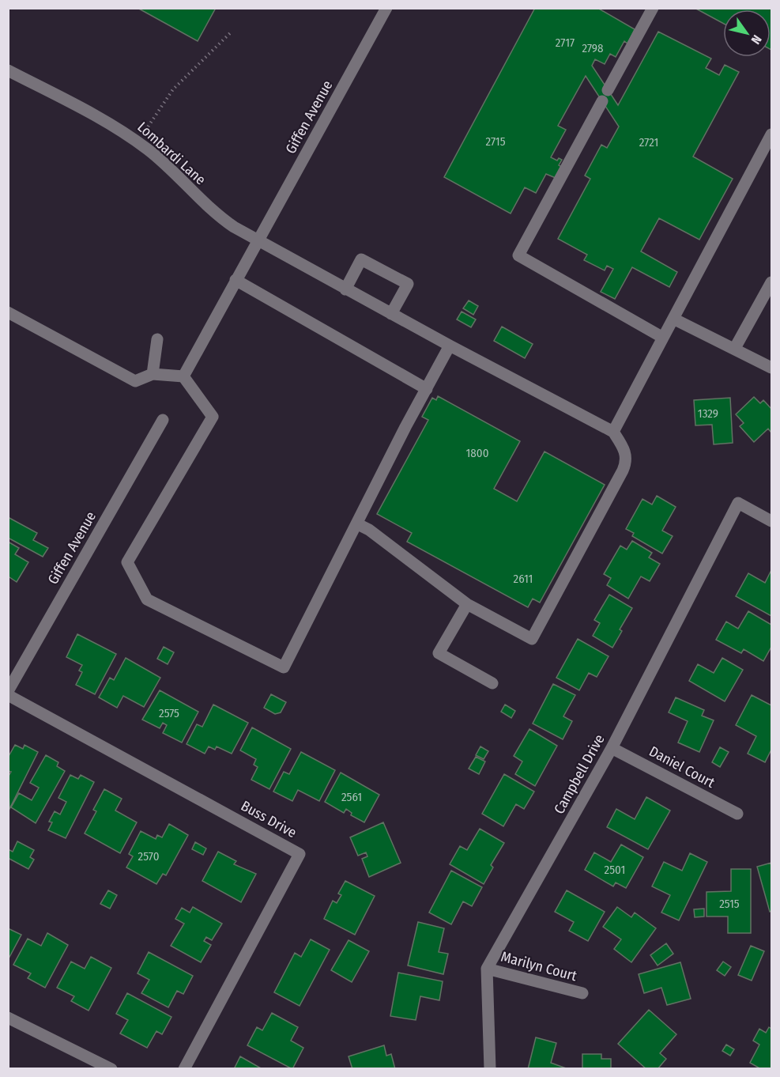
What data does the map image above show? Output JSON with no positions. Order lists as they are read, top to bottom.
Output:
{
  "streets": {
    "street": [
      "Giffen Avenue",
      "Lombardi Lane",
      "Daniel Court",
      "Campbell Drive",
      "Buss Drive",
      "Marilyn Court"
    ]
  },
  "crossings": [
    ["Giffen Avenue", "Lombardi Lane"],
    ["Giffen Avenue", "Buss Drive"],
    ["Daniel Court", "Campbell Drive"],
    ["Campbell Drive", "Marilyn Court"]
  ],
  "house_numbers": [
    "2717",
    "2798",
    "2715",
    "2721",
    "1329",
    "1800",
    "2611",
    "2575",
    "2561",
    "2570",
    "2501",
    "2515"
  ],
  "north": "bottom right"
}
